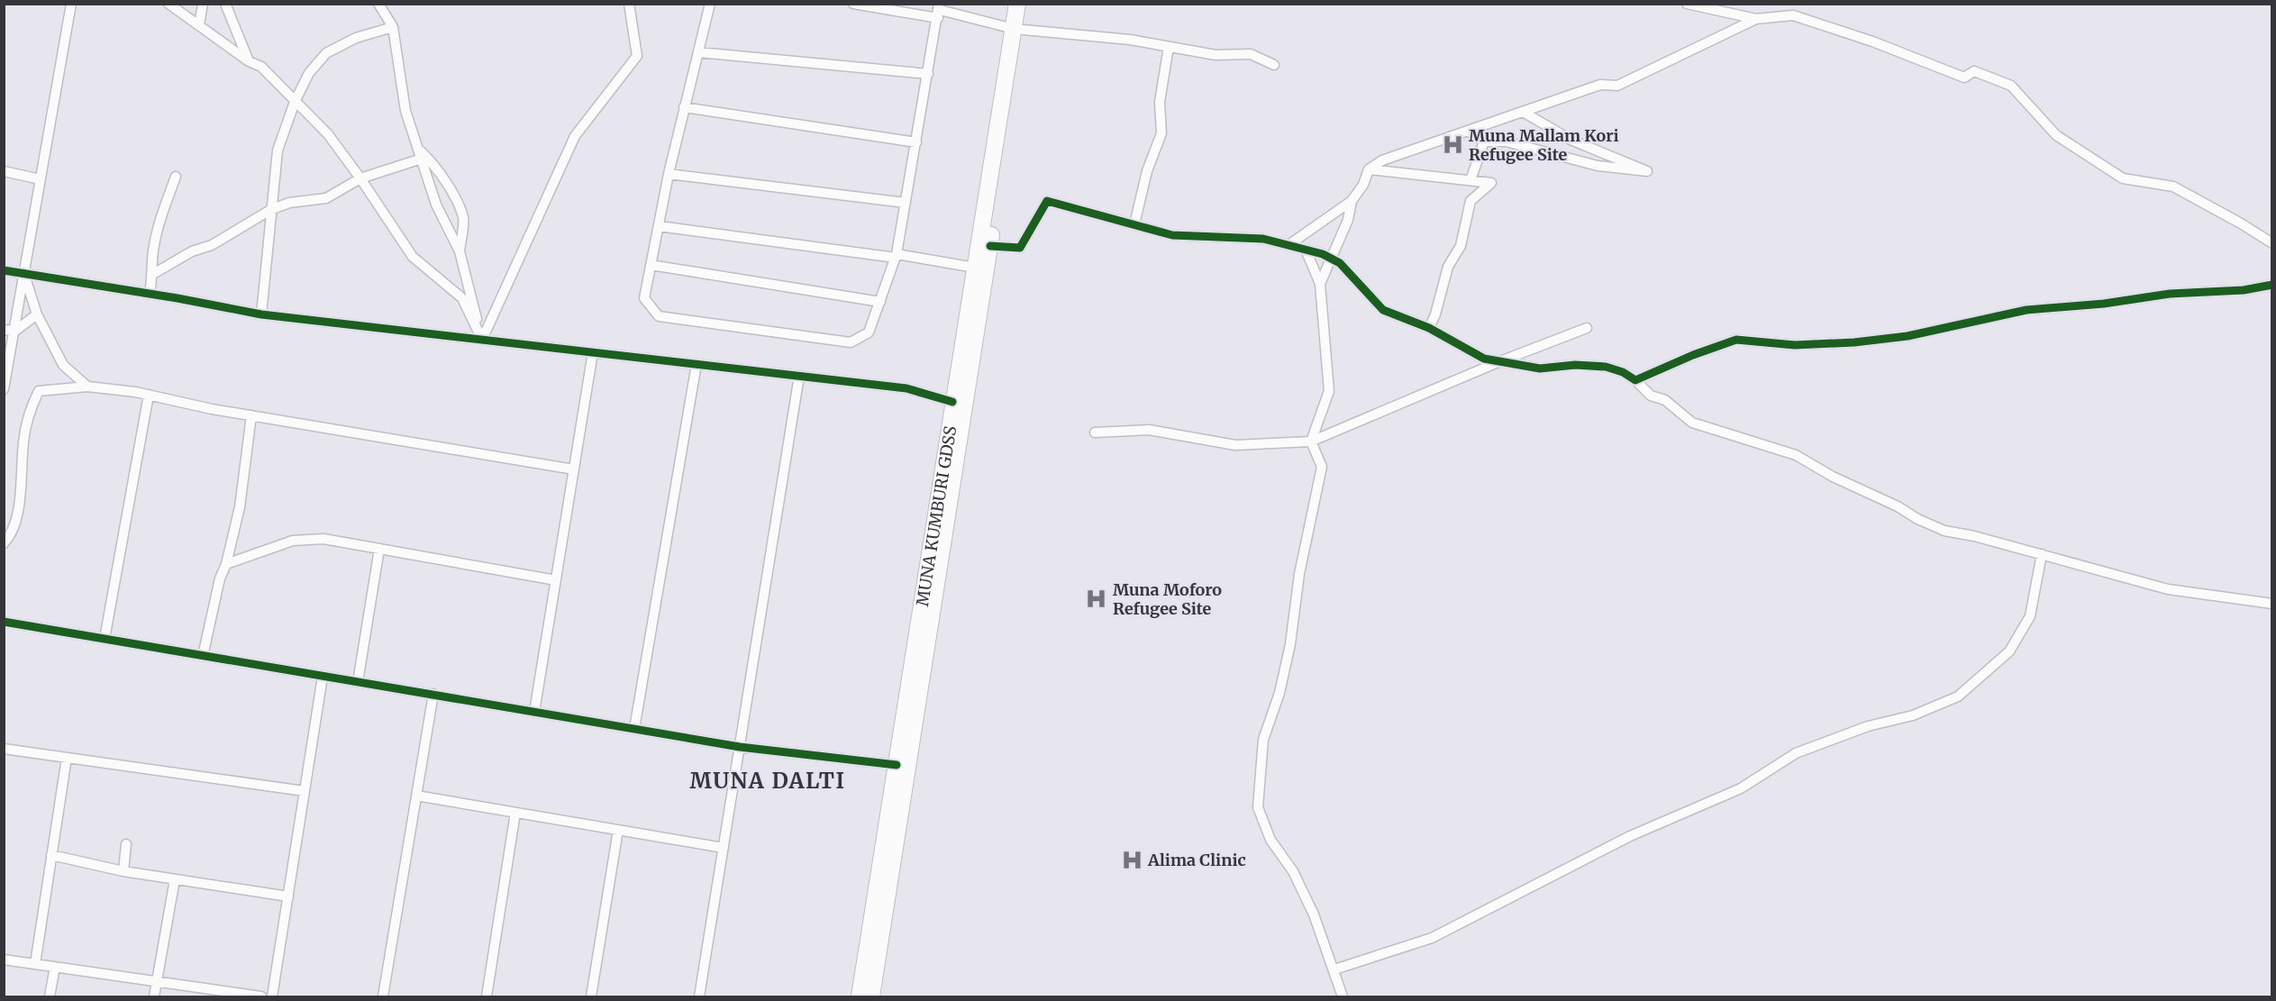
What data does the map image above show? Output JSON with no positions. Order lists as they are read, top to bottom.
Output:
{
  "streets": {
    "highway": ["MUNA KUMBURI GDSS"]
  },
  "districts": ["MUNA DALTI"],
  "places": {
    "hospital": ["Muna Mallam Kori Refugee Site", "Muna Moforo Refugee Site", "Alima Clinic"]
  }
}
